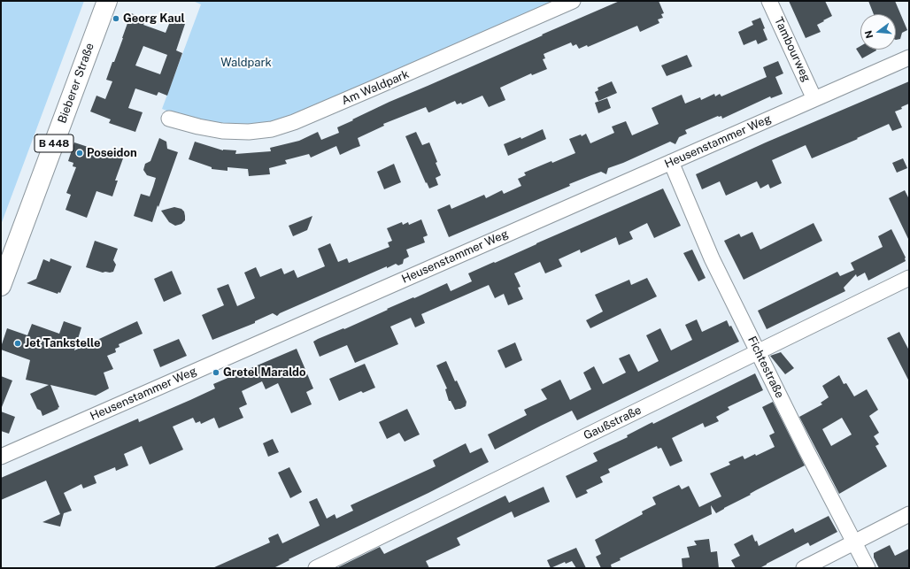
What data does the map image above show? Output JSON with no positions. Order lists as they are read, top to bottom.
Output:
{
  "streets": {
    "main road": ["Bieberer Straße", "B 448"],
    "street": [
      "Tambourweg",
      "Am Waldpark",
      "Heusenstammer Weg",
      "Fichtestraße",
      "Gaußstraße"
    ]
  },
  "crossings": [
    ["Tambourweg", "Heusenstammer Weg"],
    ["Heusenstammer Weg", "Fichtestraße"],
    ["Fichtestraße", "Gaußstraße"]
  ],
  "parks": ["Waldpark"],
  "places": [
    "Georg Kaul",
    "Poseidon",
    "Jet Tankstelle",
    "Gretel Maraldo"
  ],
  "north": "left"
}
